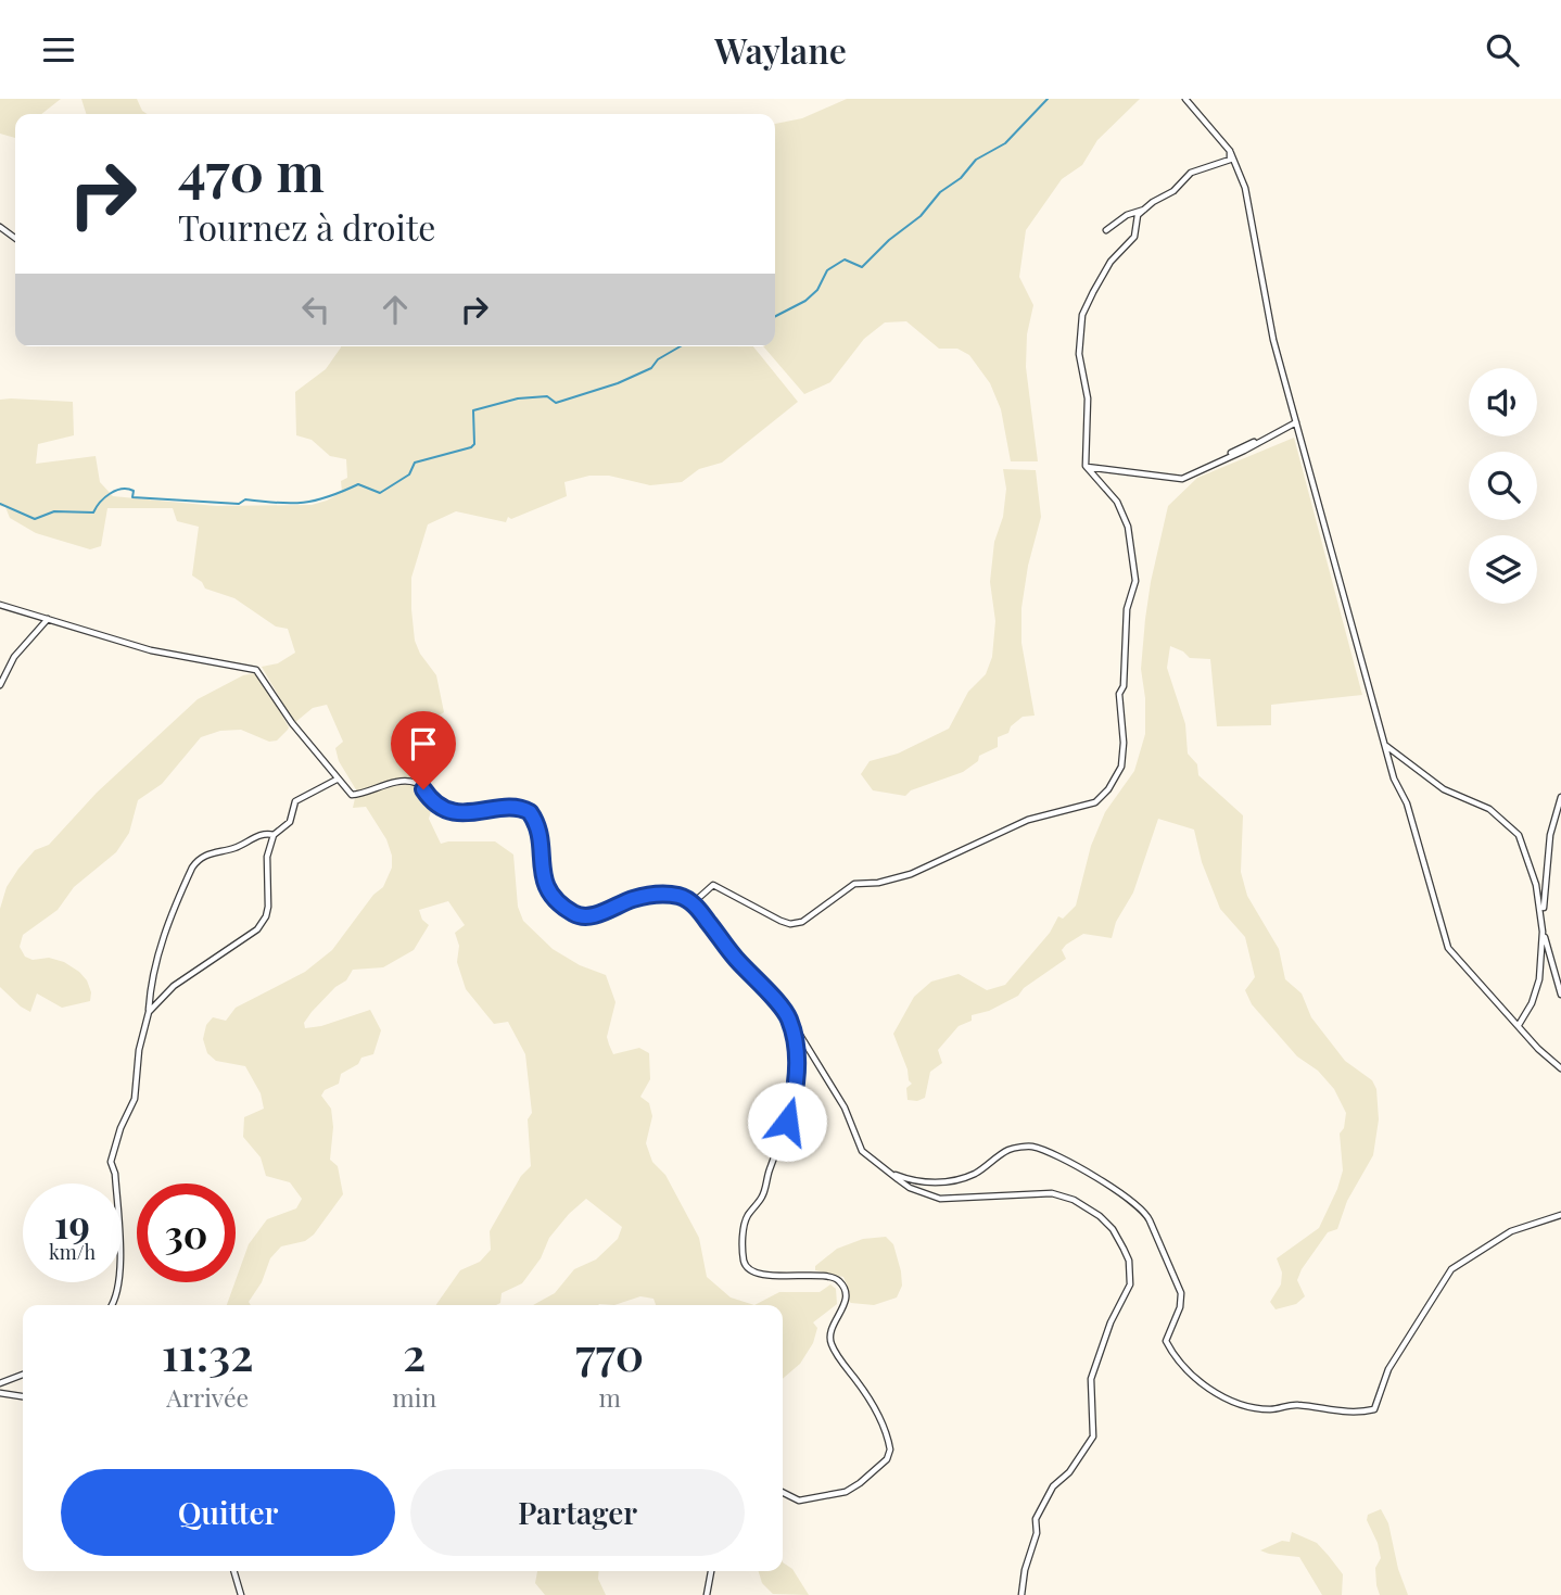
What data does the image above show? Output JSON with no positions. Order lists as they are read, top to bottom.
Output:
{
  "page": {
    "header": "Waylane",
    "turn": ["470 m", "Tournez à droite"],
    "speed": "19 km/h",
    "limit": "30",
    "eta": [
      "11:32",
      "Arrivée",
      "2",
      "min",
      "770",
      "m"
    ],
    "buttons": ["Quitter", "Partager"]
  }
}
